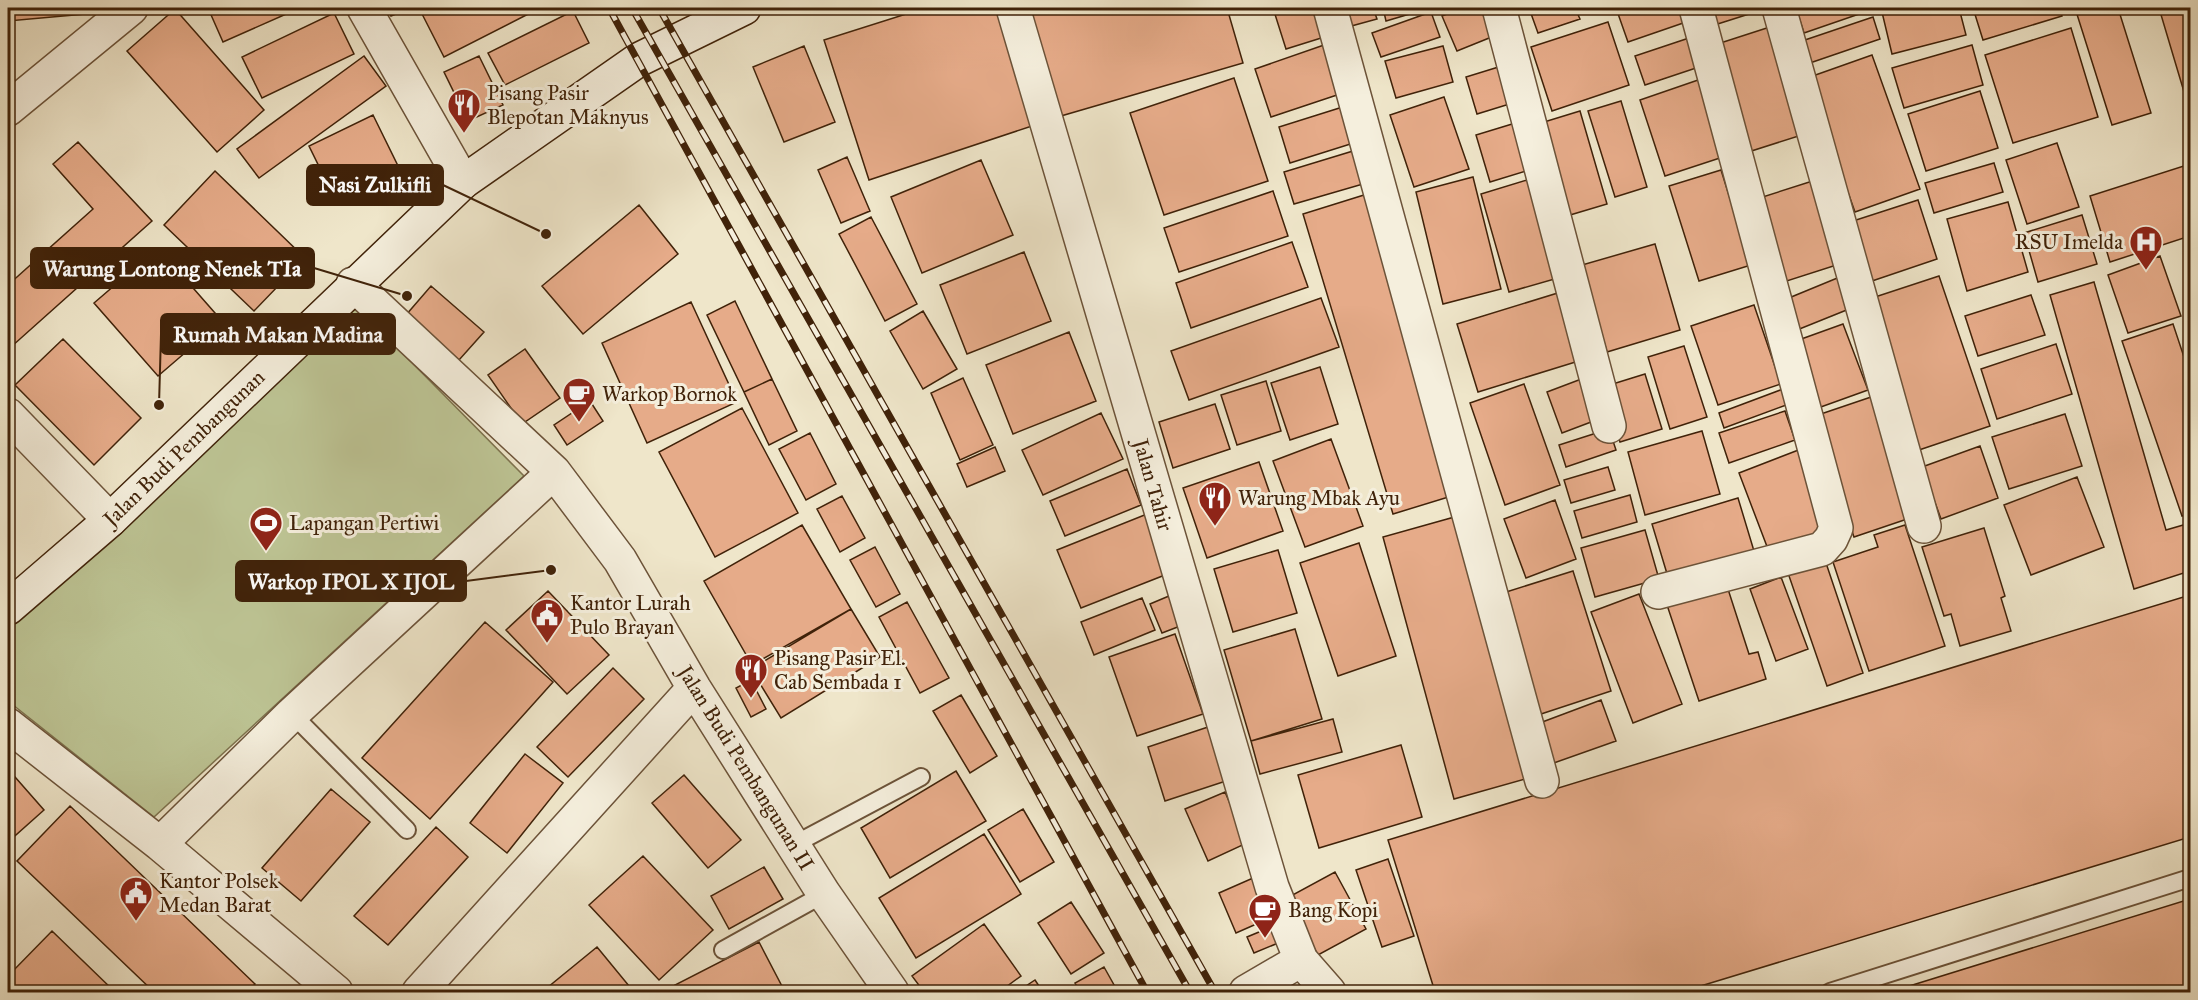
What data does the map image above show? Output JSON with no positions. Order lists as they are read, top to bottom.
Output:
{
  "streets": {
    "street": ["Jalan Budi Pembangunan", "Jalan Tahir", "Jalan Budi Pembangunan II"]
  },
  "crossings": [
    ["Jalan Budi Pembangunan", "Jalan Budi Pembangunan II"]
  ],
  "places": {
    "restaurant": ["Pisang Pasir Blepotan Maknyus", "Warung Mbak Ayu", "Pisang Pasir El. Cab Sembada 1"],
    "other": [
      "Nasi Zulkifli",
      "Warung Lontong Nenek TIa",
      "Rumah Makan Madina",
      "Warkop IPOL X IJOL"
    ],
    "hospital": ["RSU Imelda"],
    "cafe": ["Warkop Bornok", "Bang Kopi"],
    "sports": ["Lapangan Pertiwi"],
    "public building": ["Kantor Lurah Pulo Brayan", "Kantor Polsek Medan Barat"]
  }
}
